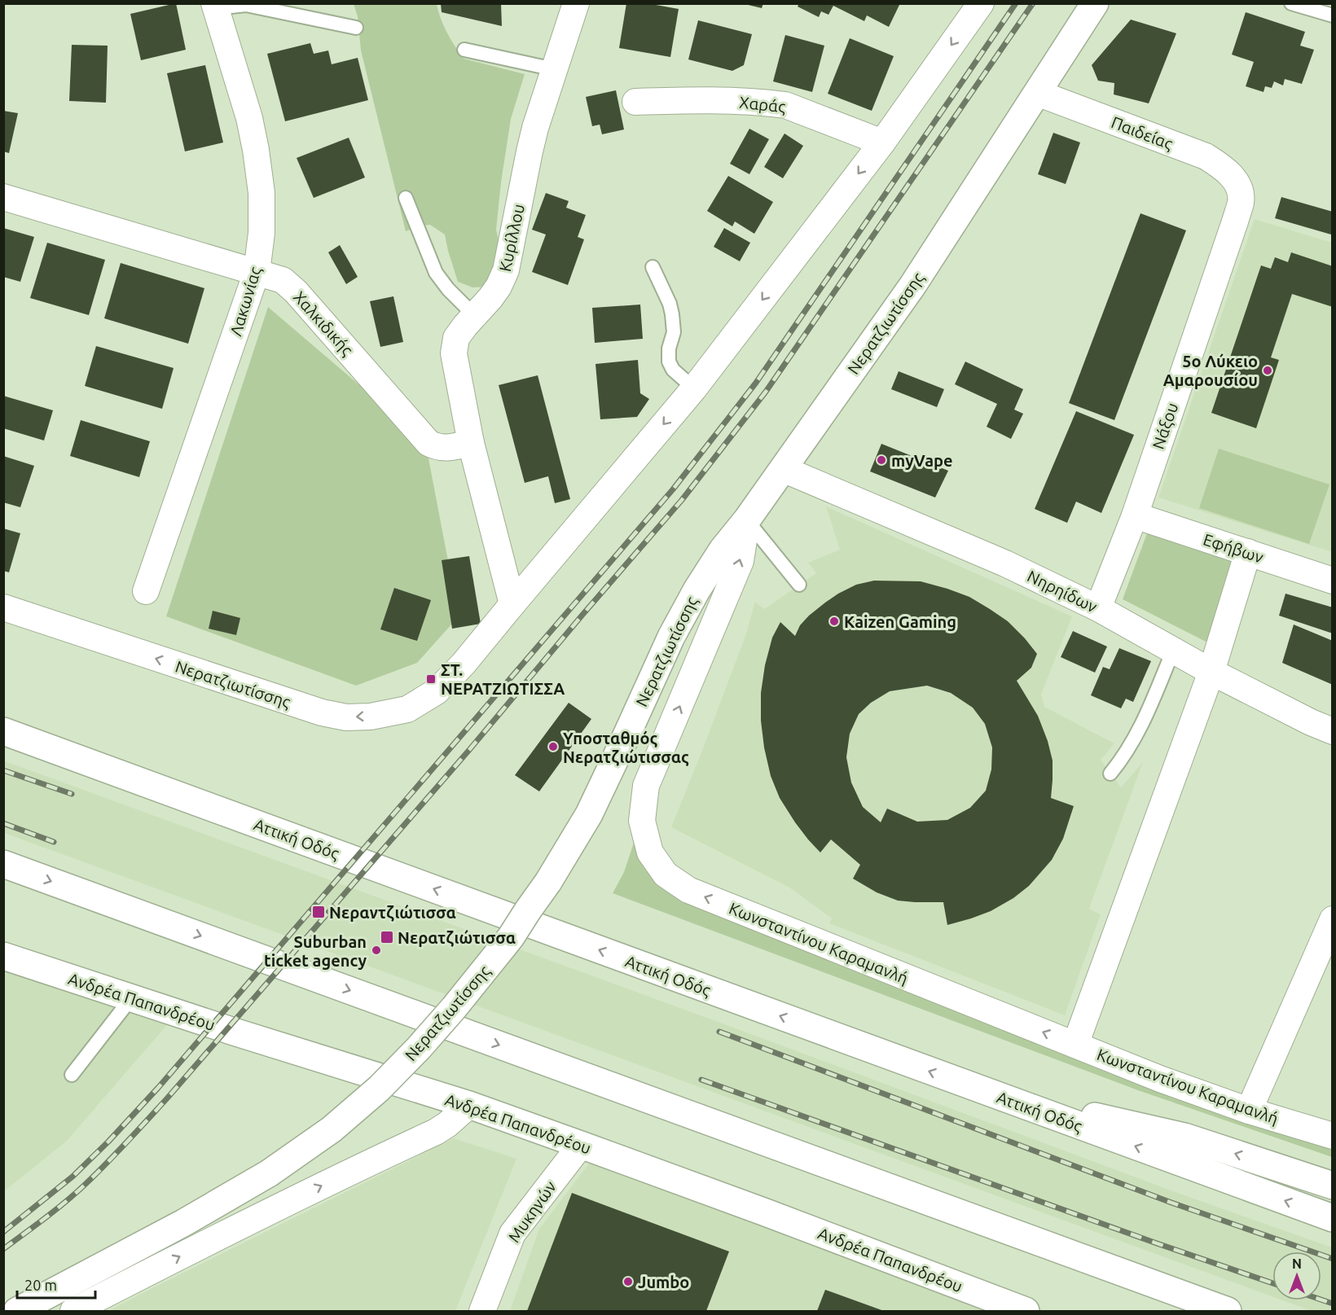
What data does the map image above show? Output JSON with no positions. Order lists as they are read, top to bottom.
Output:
{
  "streets": {
    "main road": ["Νερατζιωτίσσης", "Αττική Οδός", "Ανδρέα Παπανδρέου"],
    "street": [
      "Χαράς",
      "Παιδείας",
      "Κυρίλλου",
      "Λακωνίας",
      "Χαλκιδικής",
      "Νάξου",
      "Εφήβων",
      "Νηρηίδων",
      "Κωνσταντίνου Καραμανλή",
      "Μυκηνών"
    ]
  },
  "crossings": [
    ["Χαράς", "Νερατζιωτίσσης"],
    ["Παιδείας", "Νερατζιωτίσσης"],
    ["Παιδείας", "Νάξου"],
    ["Κυρίλλου", "Χαλκιδικής"],
    ["Κυρίλλου", "Νερατζιωτίσσης"],
    ["Λακωνίας", "Χαλκιδικής"],
    ["Νερατζιωτίσσης", "Νηρηίδων"],
    ["Νερατζιωτίσσης", "Κωνσταντίνου Καραμανλή"],
    ["Νάξου", "Εφήβων"],
    ["Νάξου", "Νηρηίδων"],
    ["Ανδρέα Παπανδρέου", "Μυκηνών"]
  ],
  "one_way": ["Νερατζιωτίσσης"],
  "places": {
    "other": [
      "5ο Λύκειο Αμαρουσίου",
      "myVape",
      "Kaizen Gaming",
      "Υποσταθμός Νερατζιώτισσας",
      "Suburban ticket agency",
      "Jumbo"
    ],
    "transit": ["ΣΤ. ΝΕΡΑΤΖΙΩΤΙΣΣΑ", "Νεραντζιώτισσα", "Νερατζιώτισσα"]
  },
  "scale_bar": "20 m",
  "north": "top"
}
